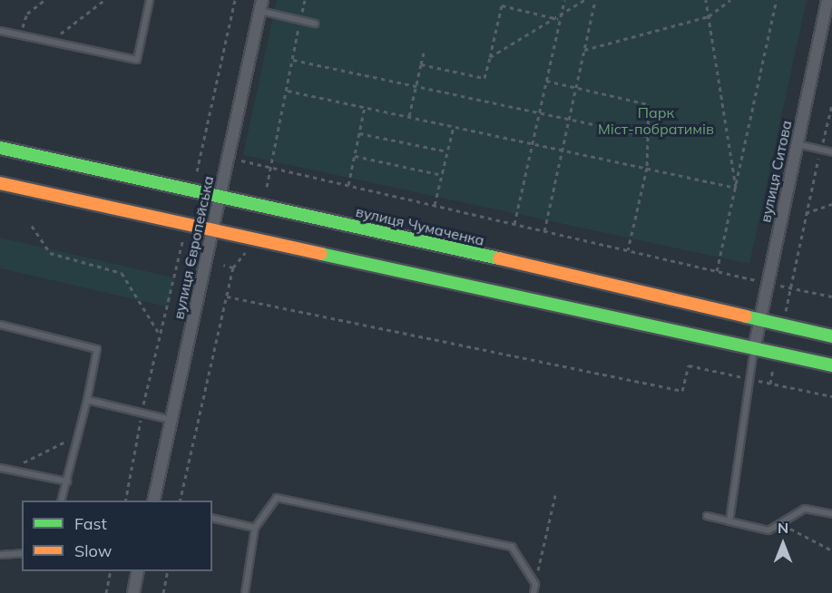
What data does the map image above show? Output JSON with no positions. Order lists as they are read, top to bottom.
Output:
{
  "streets": {
    "street": ["вулиця Ситова", "вулиця Чумаченка", "вулиця Європейська"]
  },
  "crossings": [
    ["вулиця Ситова", "вулиця Чумаченка"],
    ["вулиця Чумаченка", "вулиця Європейська"]
  ],
  "parks": ["Парк Міст-побратимів"],
  "legend": ["Fast", "Slow"],
  "north": "top"
}
